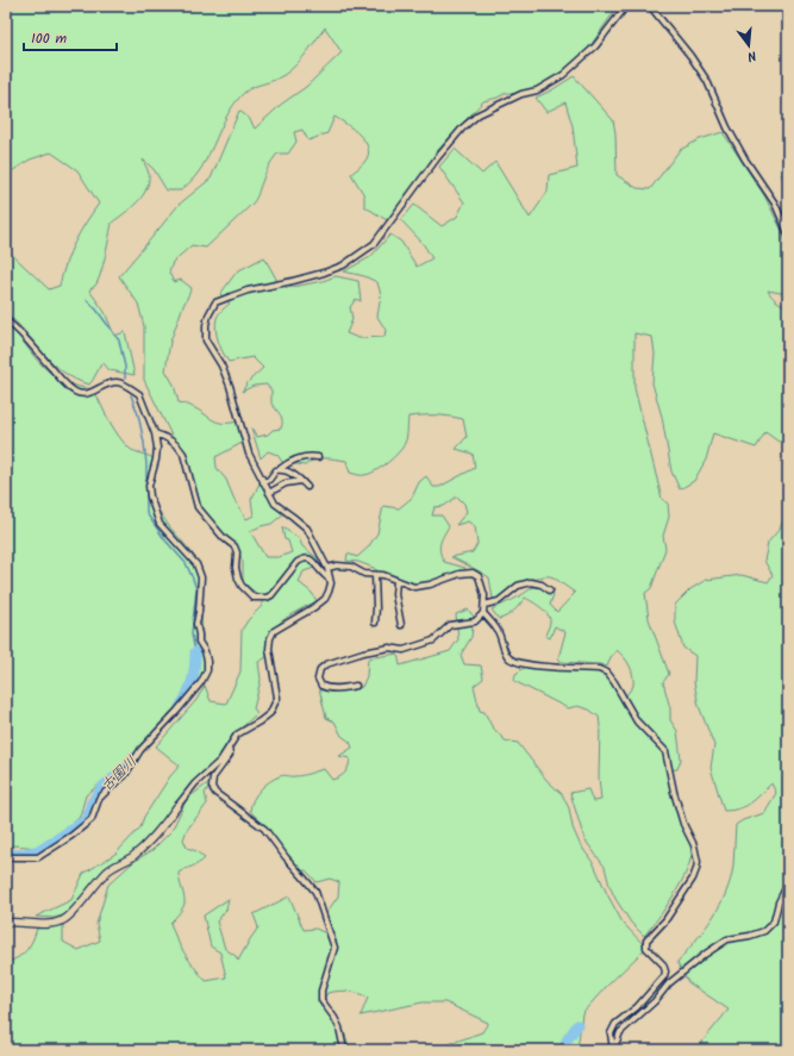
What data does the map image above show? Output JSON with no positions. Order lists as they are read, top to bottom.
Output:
{
  "water": ["古園川"],
  "scale_bar": "100 m",
  "north": "bottom"
}
